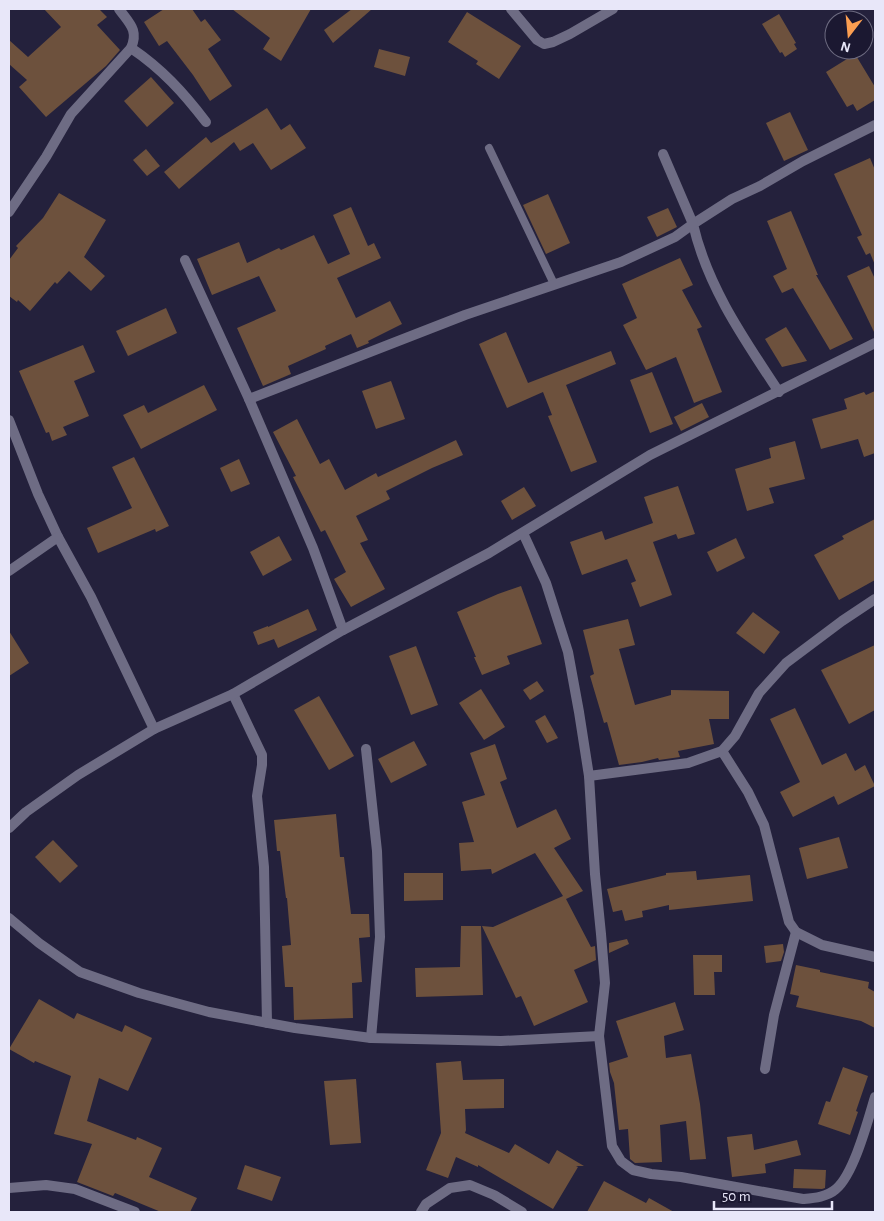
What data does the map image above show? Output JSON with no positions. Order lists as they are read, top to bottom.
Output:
{
  "scale_bar": "50 m",
  "north": "bottom"
}
